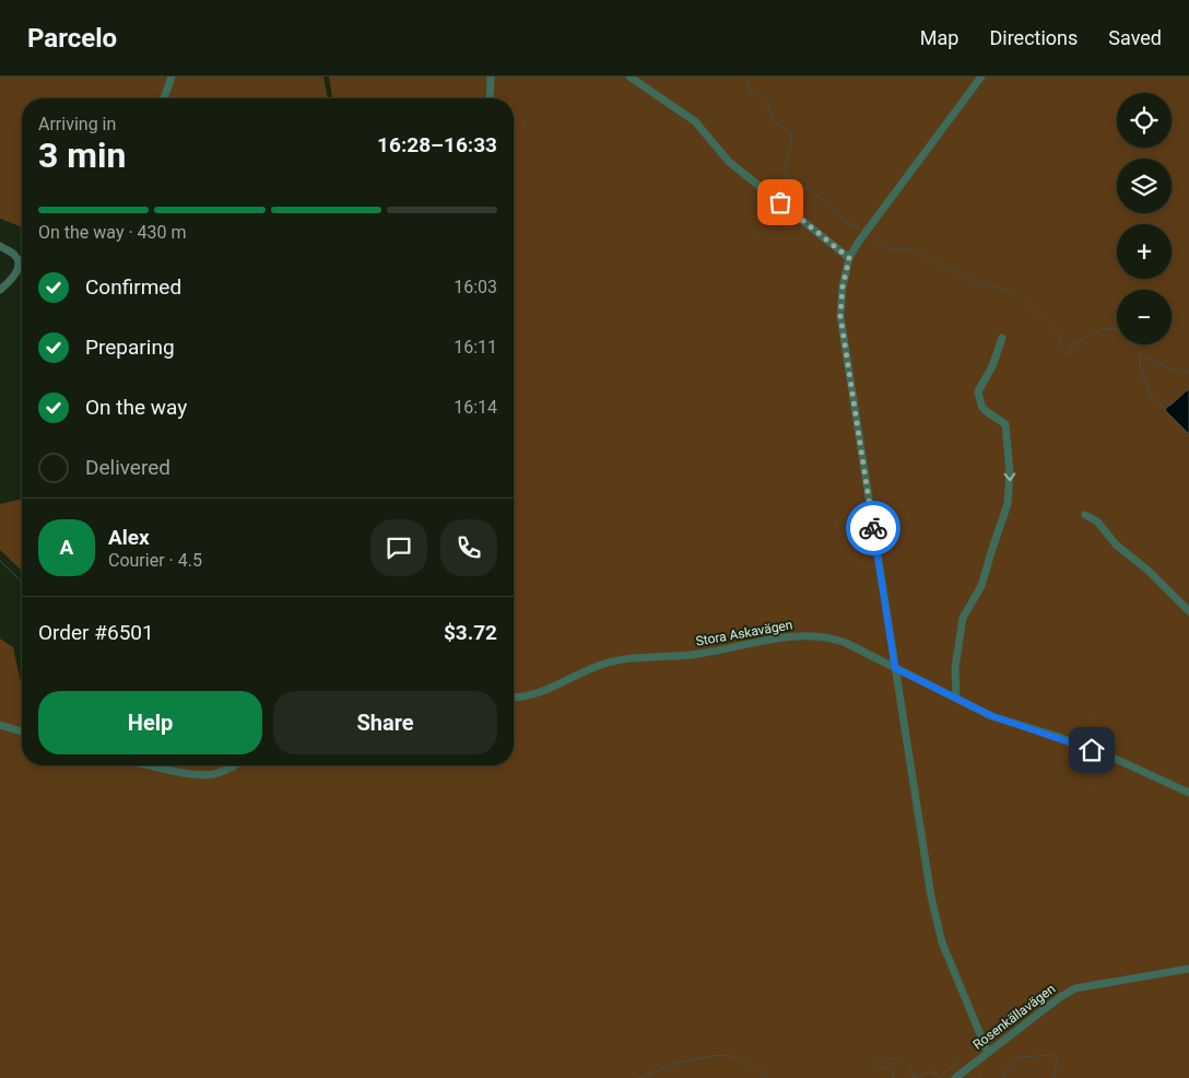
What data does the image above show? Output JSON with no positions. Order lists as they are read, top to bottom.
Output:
{
  "streets": {
    "street": ["Stora Askavägen", "Rosenkällavägen"]
  },
  "page": {
    "header": "Parcelo",
    "nav": ["Map", "Directions", "Saved"],
    "map_buttons": ["+", "−"],
    "heading": ["3 min", "Arriving in", "16:28–16:33"],
    "panel": [
      "Alex",
      "Courier · 4.5",
      "Order #6501",
      "$3.72"
    ],
    "bar": "On the way · 430 m",
    "list": [
      ["Confirmed", "16:03"],
      ["Preparing", "16:11"],
      ["On the way", "16:14"],
      "Delivered"
    ],
    "round": "A",
    "buttons": ["Help", "Share"]
  }
}
